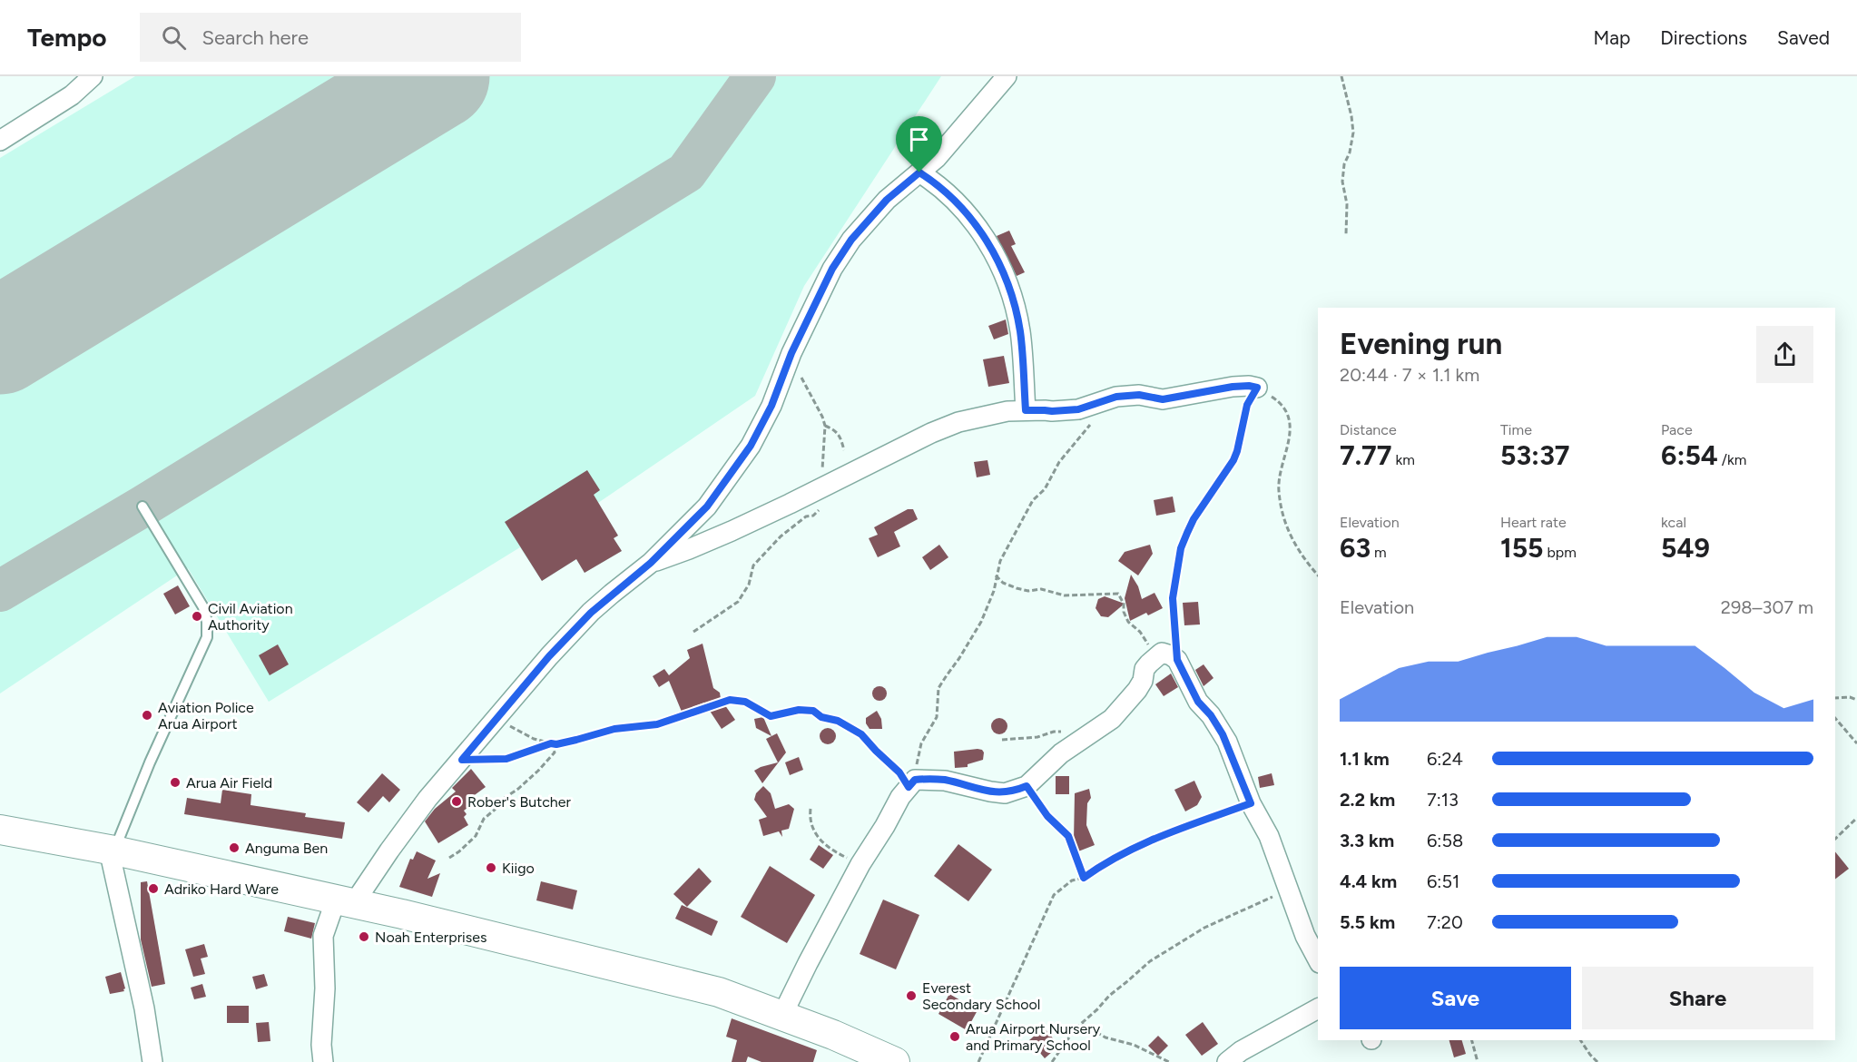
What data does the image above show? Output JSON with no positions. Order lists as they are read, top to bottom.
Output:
{
  "places": [
    "Civil Aviation Authority",
    "Aviation Police Arua Airport",
    "Arua Air Field",
    "Rober's Butcher",
    "Anguma Ben",
    "Kiigo",
    "Adriko Hard Ware",
    "Noah Enterprises",
    "Everest Secondary School",
    "Arua Airport Nursery and Primary School"
  ],
  "page": {
    "header": "Tempo",
    "search": "Search here",
    "nav": ["Map", "Directions", "Saved"],
    "heading": ["Evening run", "20:44 · 7 × 1.1 km"],
    "stats": [
      ["Distance", "7.77 km"],
      ["Time", "53:37"],
      ["Pace", "6:54 /km"],
      ["Elevation", "63 m"],
      ["Heart rate", "155 bpm"],
      ["kcal", "549"]
    ],
    "chart": ["Elevation", "298–307 m"],
    "list": [
      {
        "name": "1.1 km",
        "note": "6:24"
      },
      {
        "name": "2.2 km",
        "note": "7:13"
      },
      {
        "name": "3.3 km",
        "note": "6:58"
      },
      {
        "name": "4.4 km",
        "note": "6:51"
      },
      {
        "name": "5.5 km",
        "note": "7:20"
      }
    ],
    "buttons": ["Save", "Share"]
  }
}
